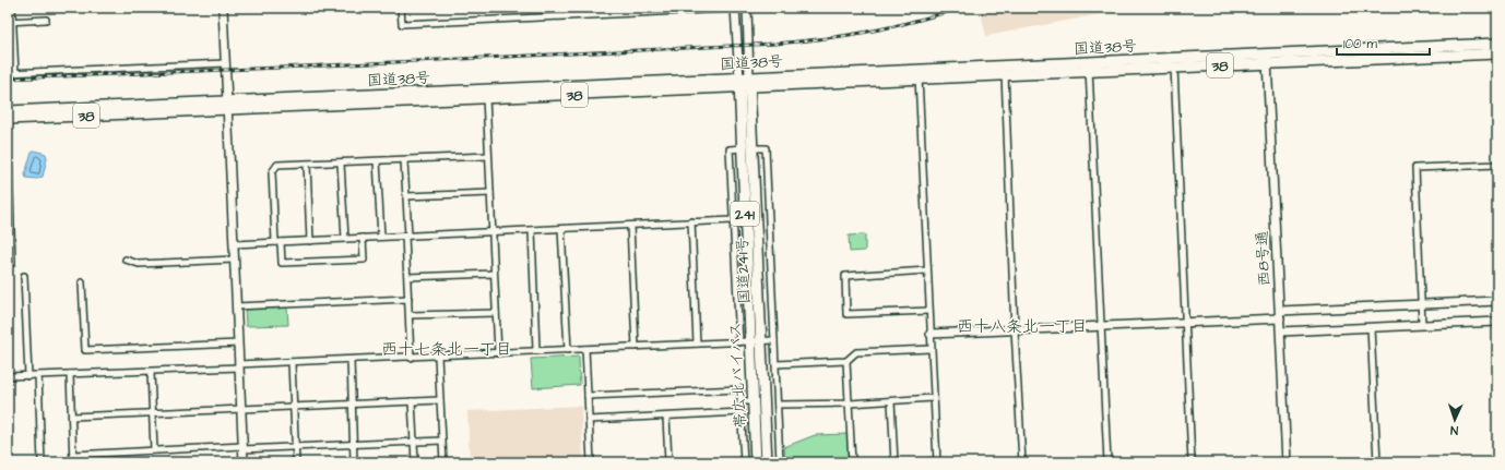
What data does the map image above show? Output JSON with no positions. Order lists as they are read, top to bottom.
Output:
{
  "streets": {
    "highway": [
      "国道38号",
      "38",
      "241",
      "国道241号",
      "帯広北バイパス"
    ],
    "street": ["西8号通"]
  },
  "crossings": [
    ["国道38号", "西8号通"],
    ["国道38号", "国道241号"],
    ["国道241号", "帯広北バイパス"]
  ],
  "districts": ["西十八条北一丁目", "西十七条北一丁目"],
  "scale_bar": "100 m",
  "north": "bottom"
}
